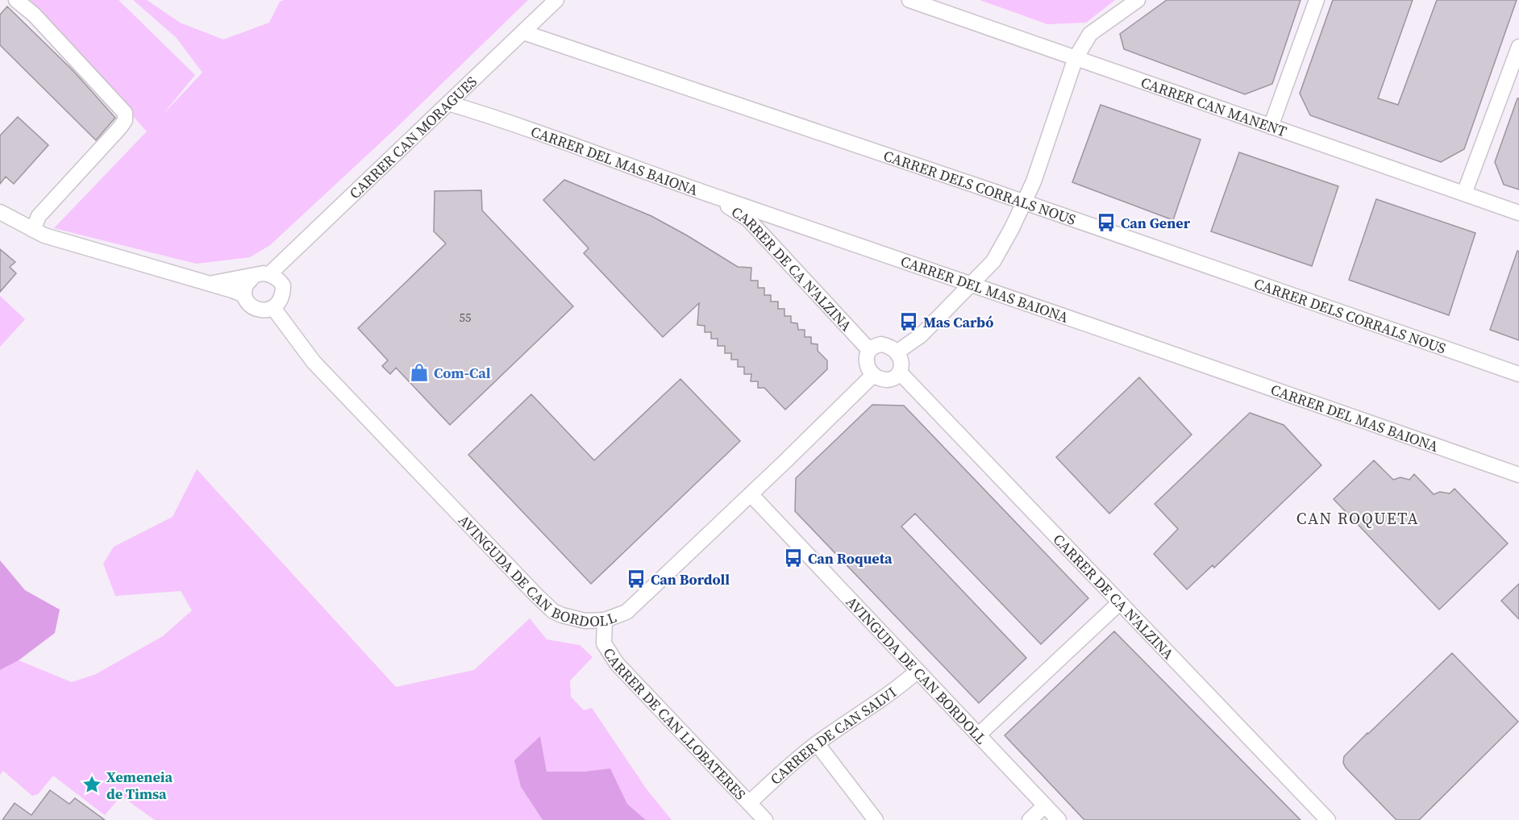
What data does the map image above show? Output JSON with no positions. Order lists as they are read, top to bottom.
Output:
{
  "streets": {
    "street": [
      "CARRER CAN MANENT",
      "CARRER CAN MORAGUES",
      "CARRER DEL MAS BAIONA",
      "CARRER DELS CORRALS NOUS",
      "CARRER DE CA N'ALZINA",
      "AVINGUDA DE CAN BORDOLL",
      "CARRER DE CAN LLOBATERES",
      "CARRER DE CAN SALVI"
    ]
  },
  "crossings": [
    ["CARRER CAN MORAGUES", "CARRER DEL MAS BAIONA"],
    ["CARRER CAN MORAGUES", "CARRER DELS CORRALS NOUS"],
    ["CARRER CAN MORAGUES", "AVINGUDA DE CAN BORDOLL"],
    ["CARRER DEL MAS BAIONA", "CARRER DE CA N'ALZINA"],
    ["AVINGUDA DE CAN BORDOLL", "CARRER DE CAN LLOBATERES"],
    ["AVINGUDA DE CAN BORDOLL", "CARRER DE CAN SALVI"],
    ["CARRER DE CAN LLOBATERES", "CARRER DE CAN SALVI"]
  ],
  "districts": ["CAN ROQUETA"],
  "places": {
    "bus stop": [
      "Can Gener",
      "Mas Carbó",
      "Can Roqueta",
      "Can Bordoll"
    ],
    "shop": ["Com-Cal"],
    "place": ["Xemeneia de Timsa"]
  },
  "house_numbers": ["55"]
}
